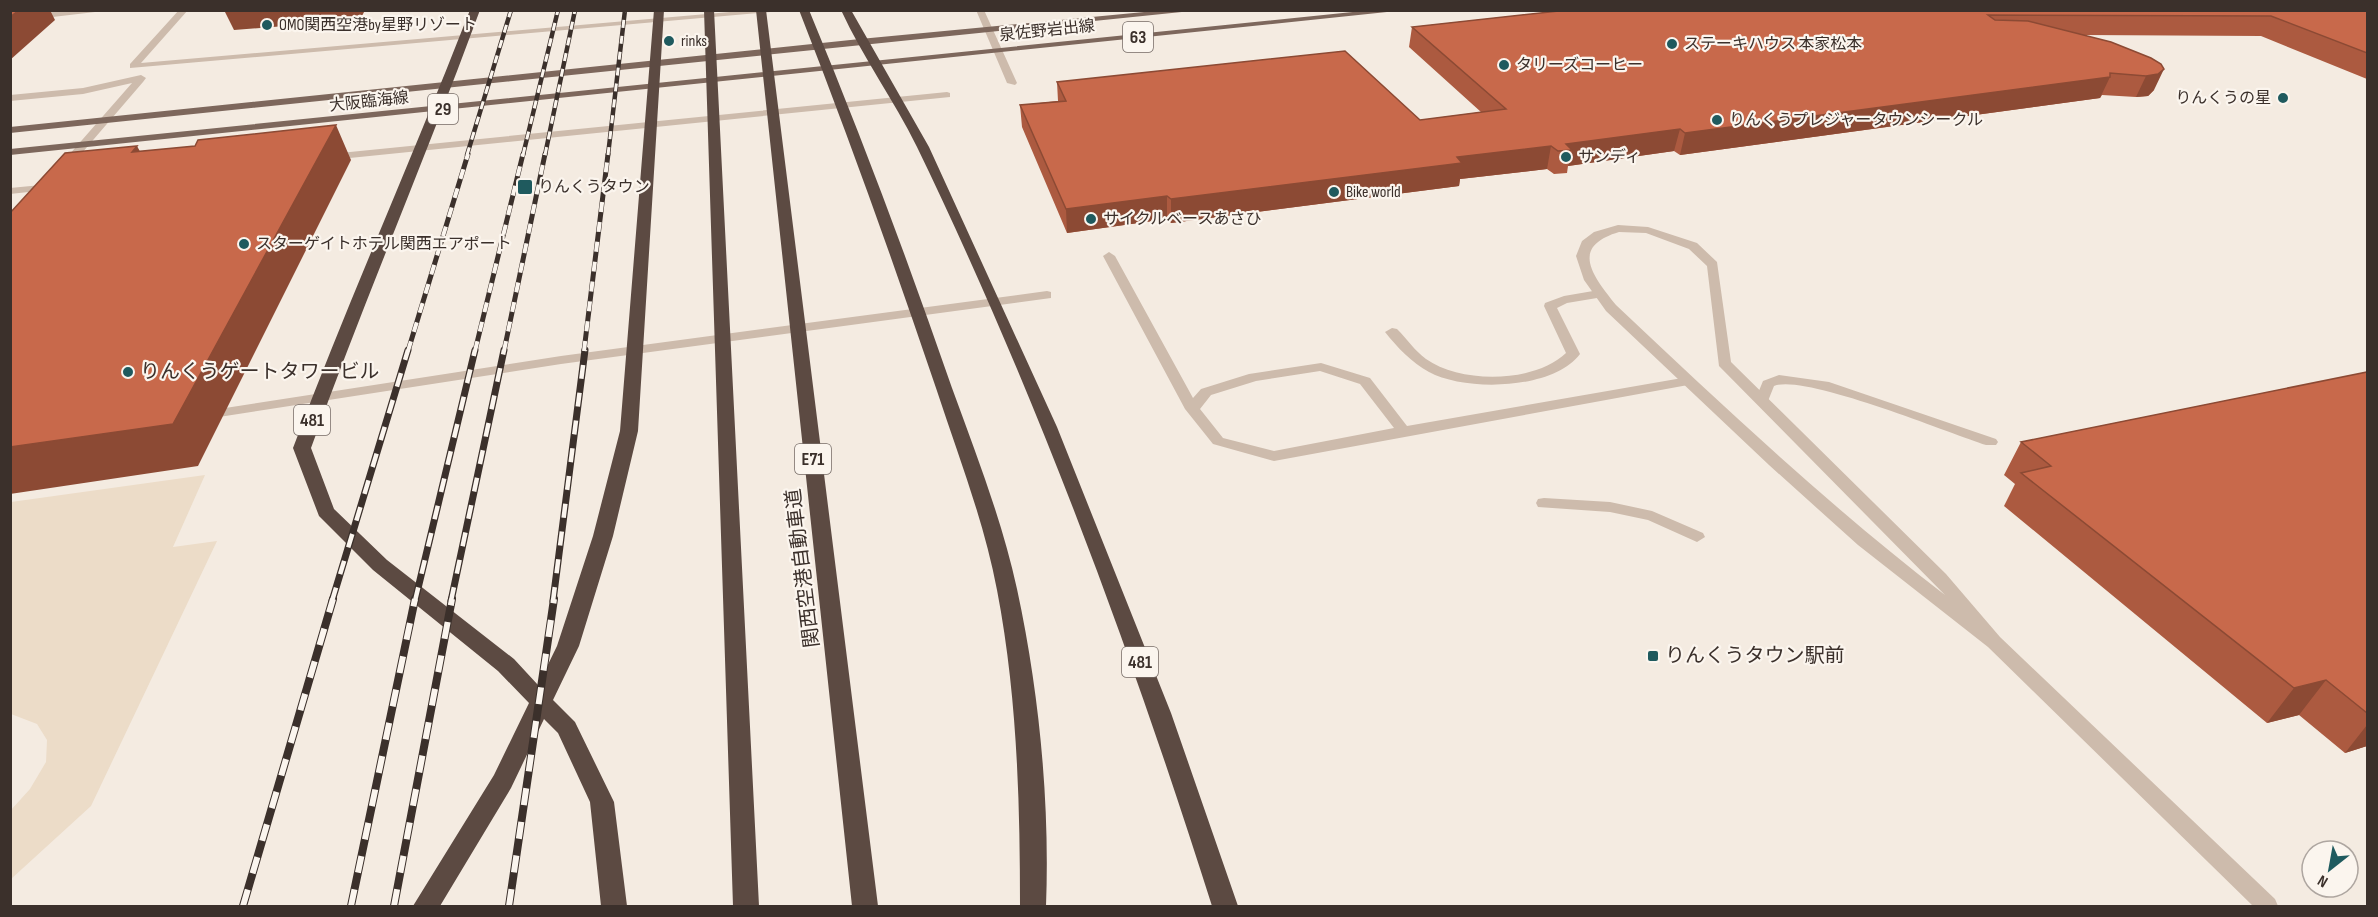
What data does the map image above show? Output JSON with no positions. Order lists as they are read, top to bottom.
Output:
{
  "streets": {
    "highway": ["481", "E71", "関西空港自動車道"],
    "main road": [
      "泉佐野岩出線",
      "63",
      "大阪臨海線",
      "29"
    ]
  },
  "crossings": [
    ["泉佐野岩出線", "大阪臨海線"],
    ["泉佐野岩出線", "481"],
    ["大阪臨海線", "481"]
  ],
  "places": {
    "other": [
      "OMO関西空港by星野リゾート",
      "rinks",
      "ステーキハウス 本家松本",
      "タリーズコーヒー",
      "りんくうの星",
      "りんくうプレジャータウンシークル",
      "サンディ",
      "Bike world",
      "サイクルベースあさひ",
      "スターゲイトホテル関西エアポート",
      "りんくうゲートタワービル"
    ],
    "transit": ["りんくうタウン", "りんくうタウン駅前"]
  },
  "north": "bottom left"
}
